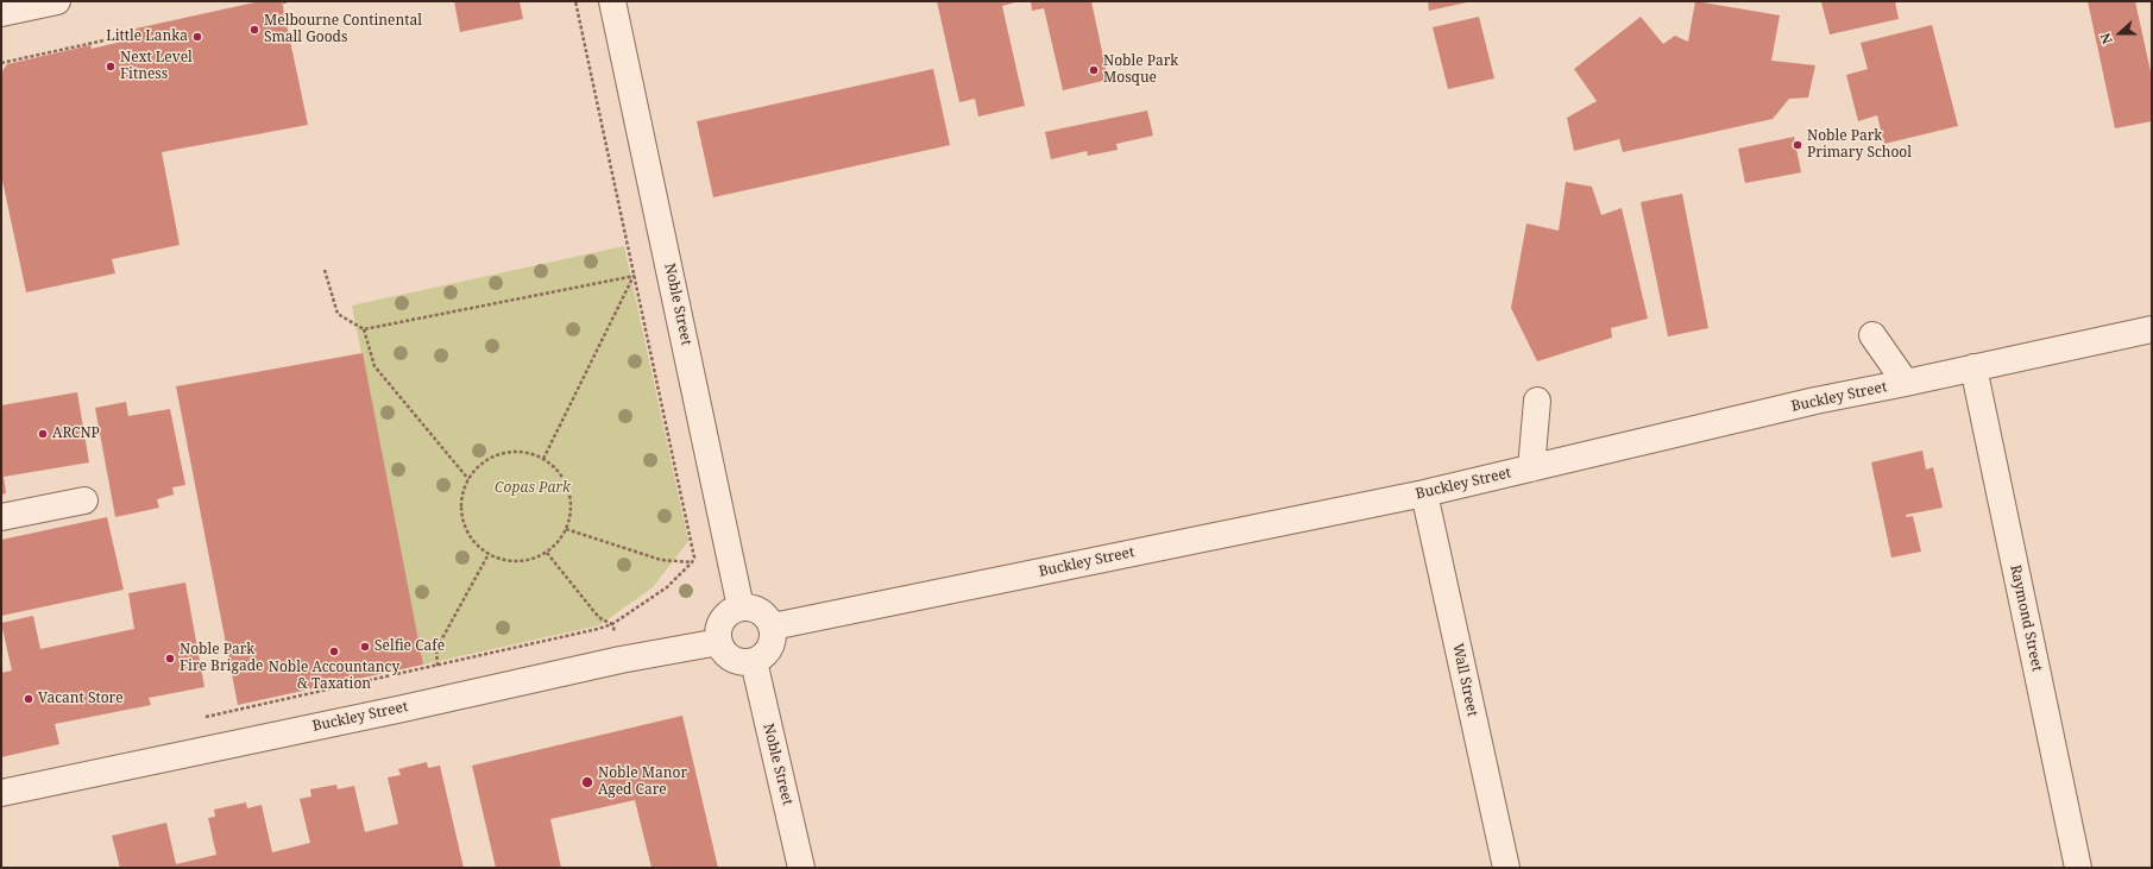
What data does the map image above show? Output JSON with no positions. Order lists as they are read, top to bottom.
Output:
{
  "streets": {
    "street": [
      "Noble Street",
      "Buckley Street",
      "Raymond Street",
      "Wall Street"
    ]
  },
  "crossings": [
    ["Noble Street", "Buckley Street"],
    ["Buckley Street", "Raymond Street"],
    ["Buckley Street", "Wall Street"]
  ],
  "parks": ["Copas Park"],
  "places": [
    "Melbourne Continental Small Goods",
    "Little Lanka",
    "Next Level Fitness",
    "Noble Park Mosque",
    "Noble Park Primary School",
    "ARCNP",
    "Selfie Cafe",
    "Noble Accountancy & Taxation",
    "Noble Park Fire Brigade",
    "Vacant Store",
    "Noble Manor Aged Care"
  ],
  "north": "left"
}
